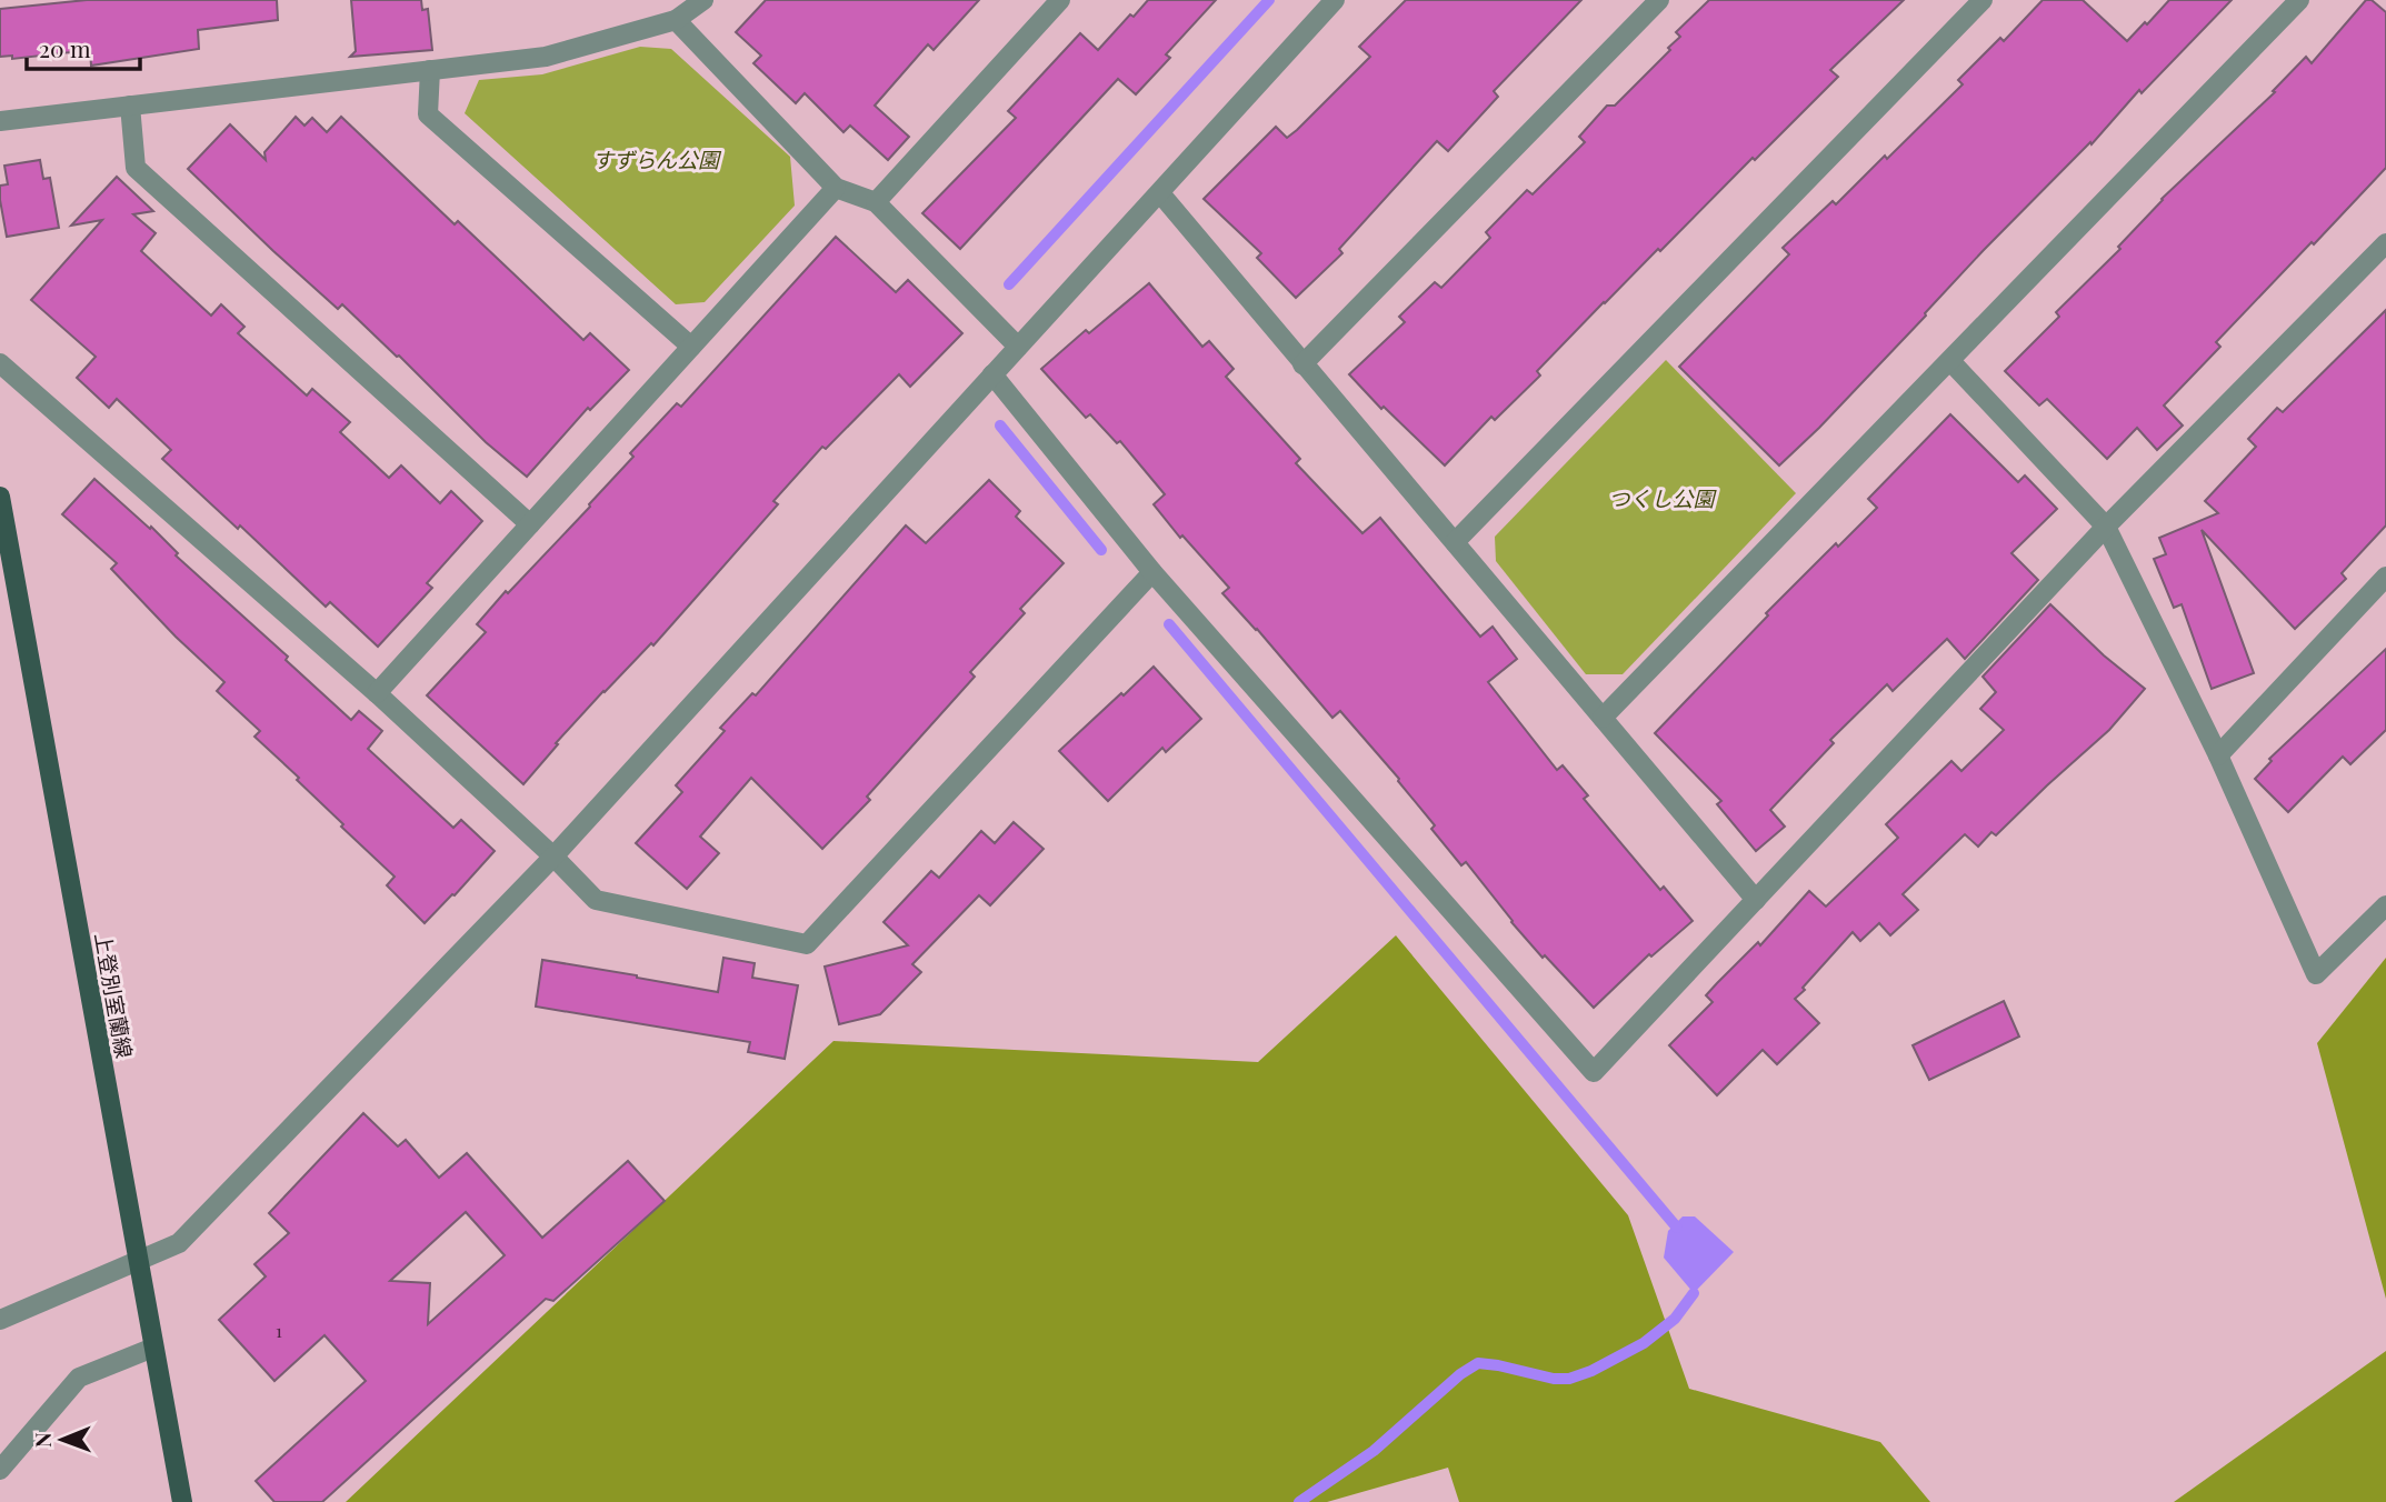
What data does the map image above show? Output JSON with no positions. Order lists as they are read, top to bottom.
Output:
{
  "streets": {
    "main road": ["上登別室蘭線"]
  },
  "parks": ["すずらん公園", "つくし公園"],
  "house_numbers": ["1"],
  "scale_bar": "20 m",
  "north": "left"
}
